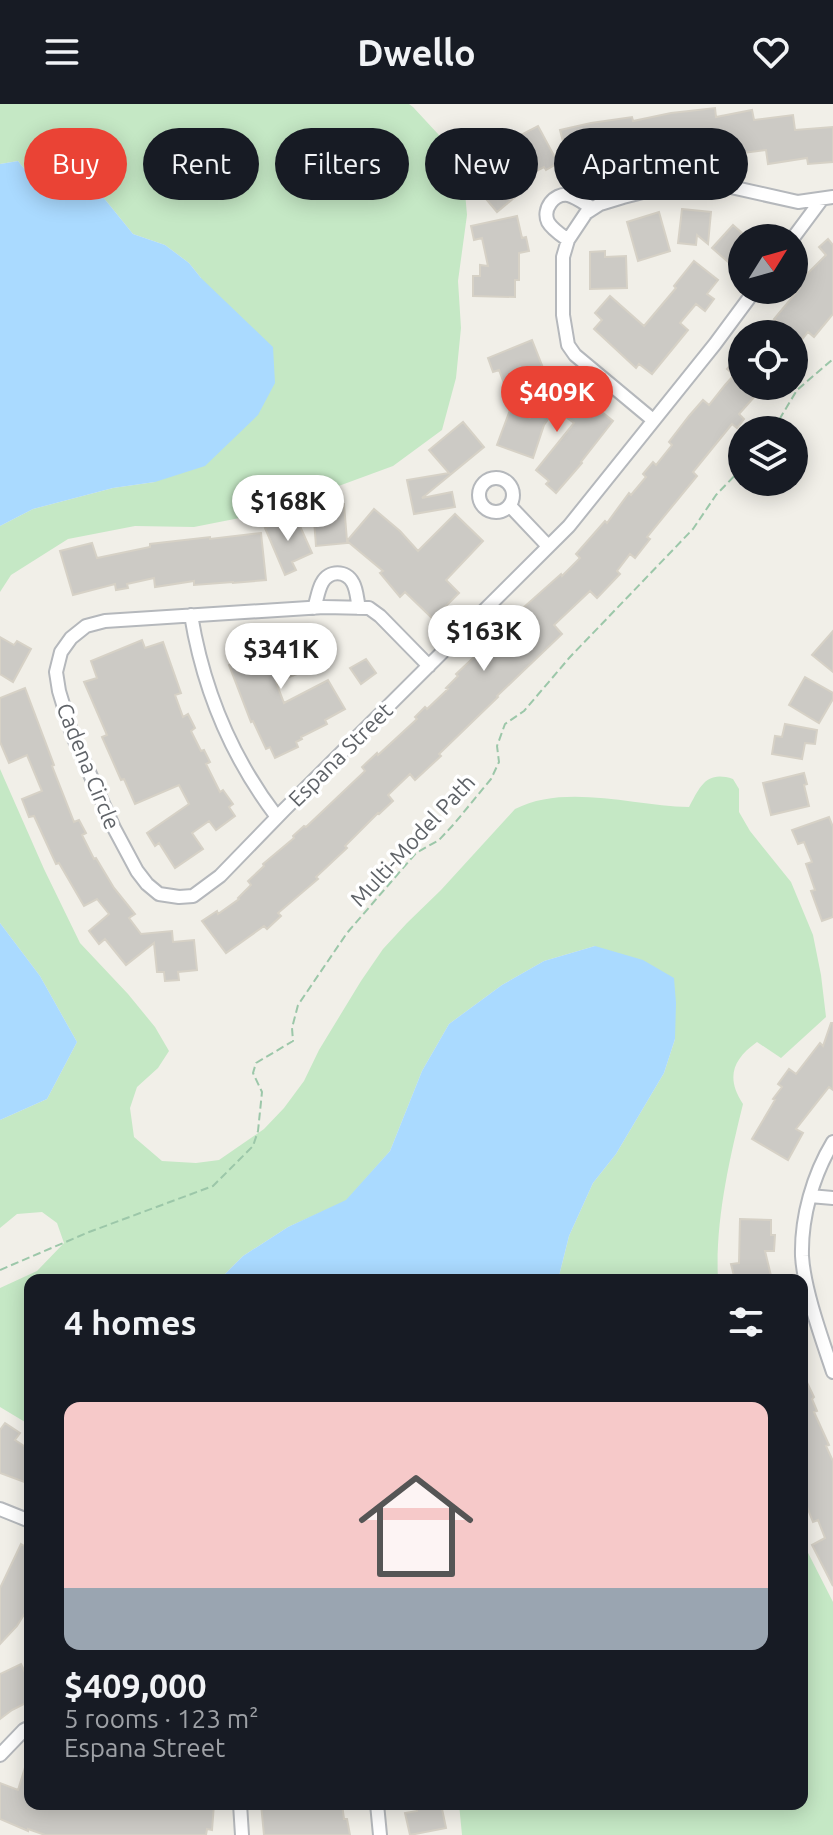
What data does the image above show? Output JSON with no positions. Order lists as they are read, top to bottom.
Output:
{
  "streets": {
    "street": ["Espana Street", "Cadena Circle"],
    "path": ["Multi-Model Path"]
  },
  "crossings": [
    ["Espana Street", "Cadena Circle"]
  ],
  "north": "top right",
  "page": {
    "header": "Dwello",
    "chip": [
      "Buy",
      "Rent",
      "Filters",
      "New",
      "Apartment"
    ],
    "price": [
      "$409K",
      "$168K",
      "$163K",
      "$341K"
    ],
    "heading": "4 homes",
    "list": [
      {
        "name": "$409,000",
        "note": "5 rooms · 123 m² · Espana Street"
      }
    ]
  }
}
